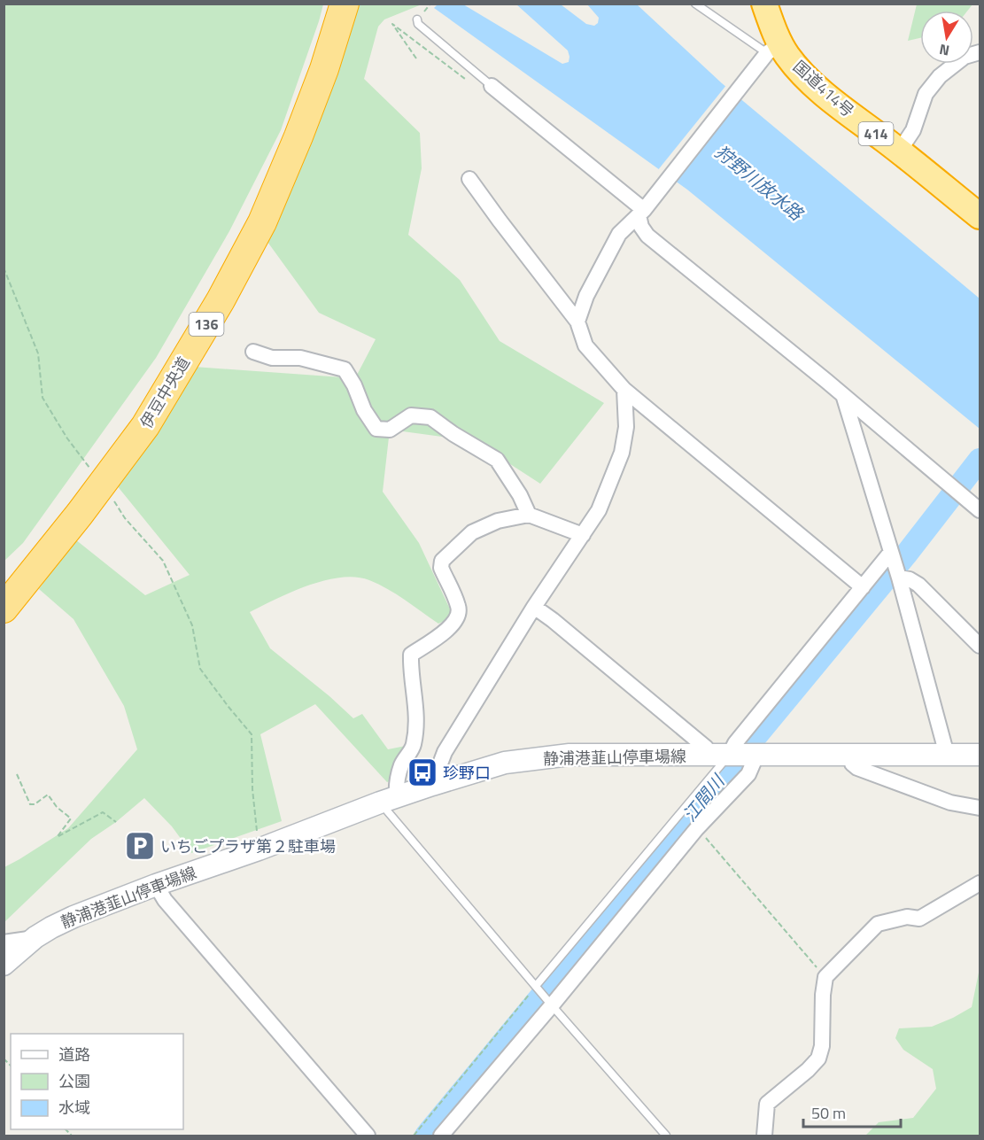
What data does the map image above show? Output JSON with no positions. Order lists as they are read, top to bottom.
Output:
{
  "streets": {
    "highway": [
      "国道414号",
      "414",
      "136",
      "伊豆中央道"
    ],
    "main road": ["静浦港韮山停車場線"]
  },
  "water": ["狩野川放水路", "江間川"],
  "places": {
    "bus stop": ["珍野口"],
    "parking": ["いちごプラザ第２駐車場"]
  },
  "legend": ["道路", "公園", "水域"],
  "scale_bar": "50 m",
  "north": "bottom"
}
